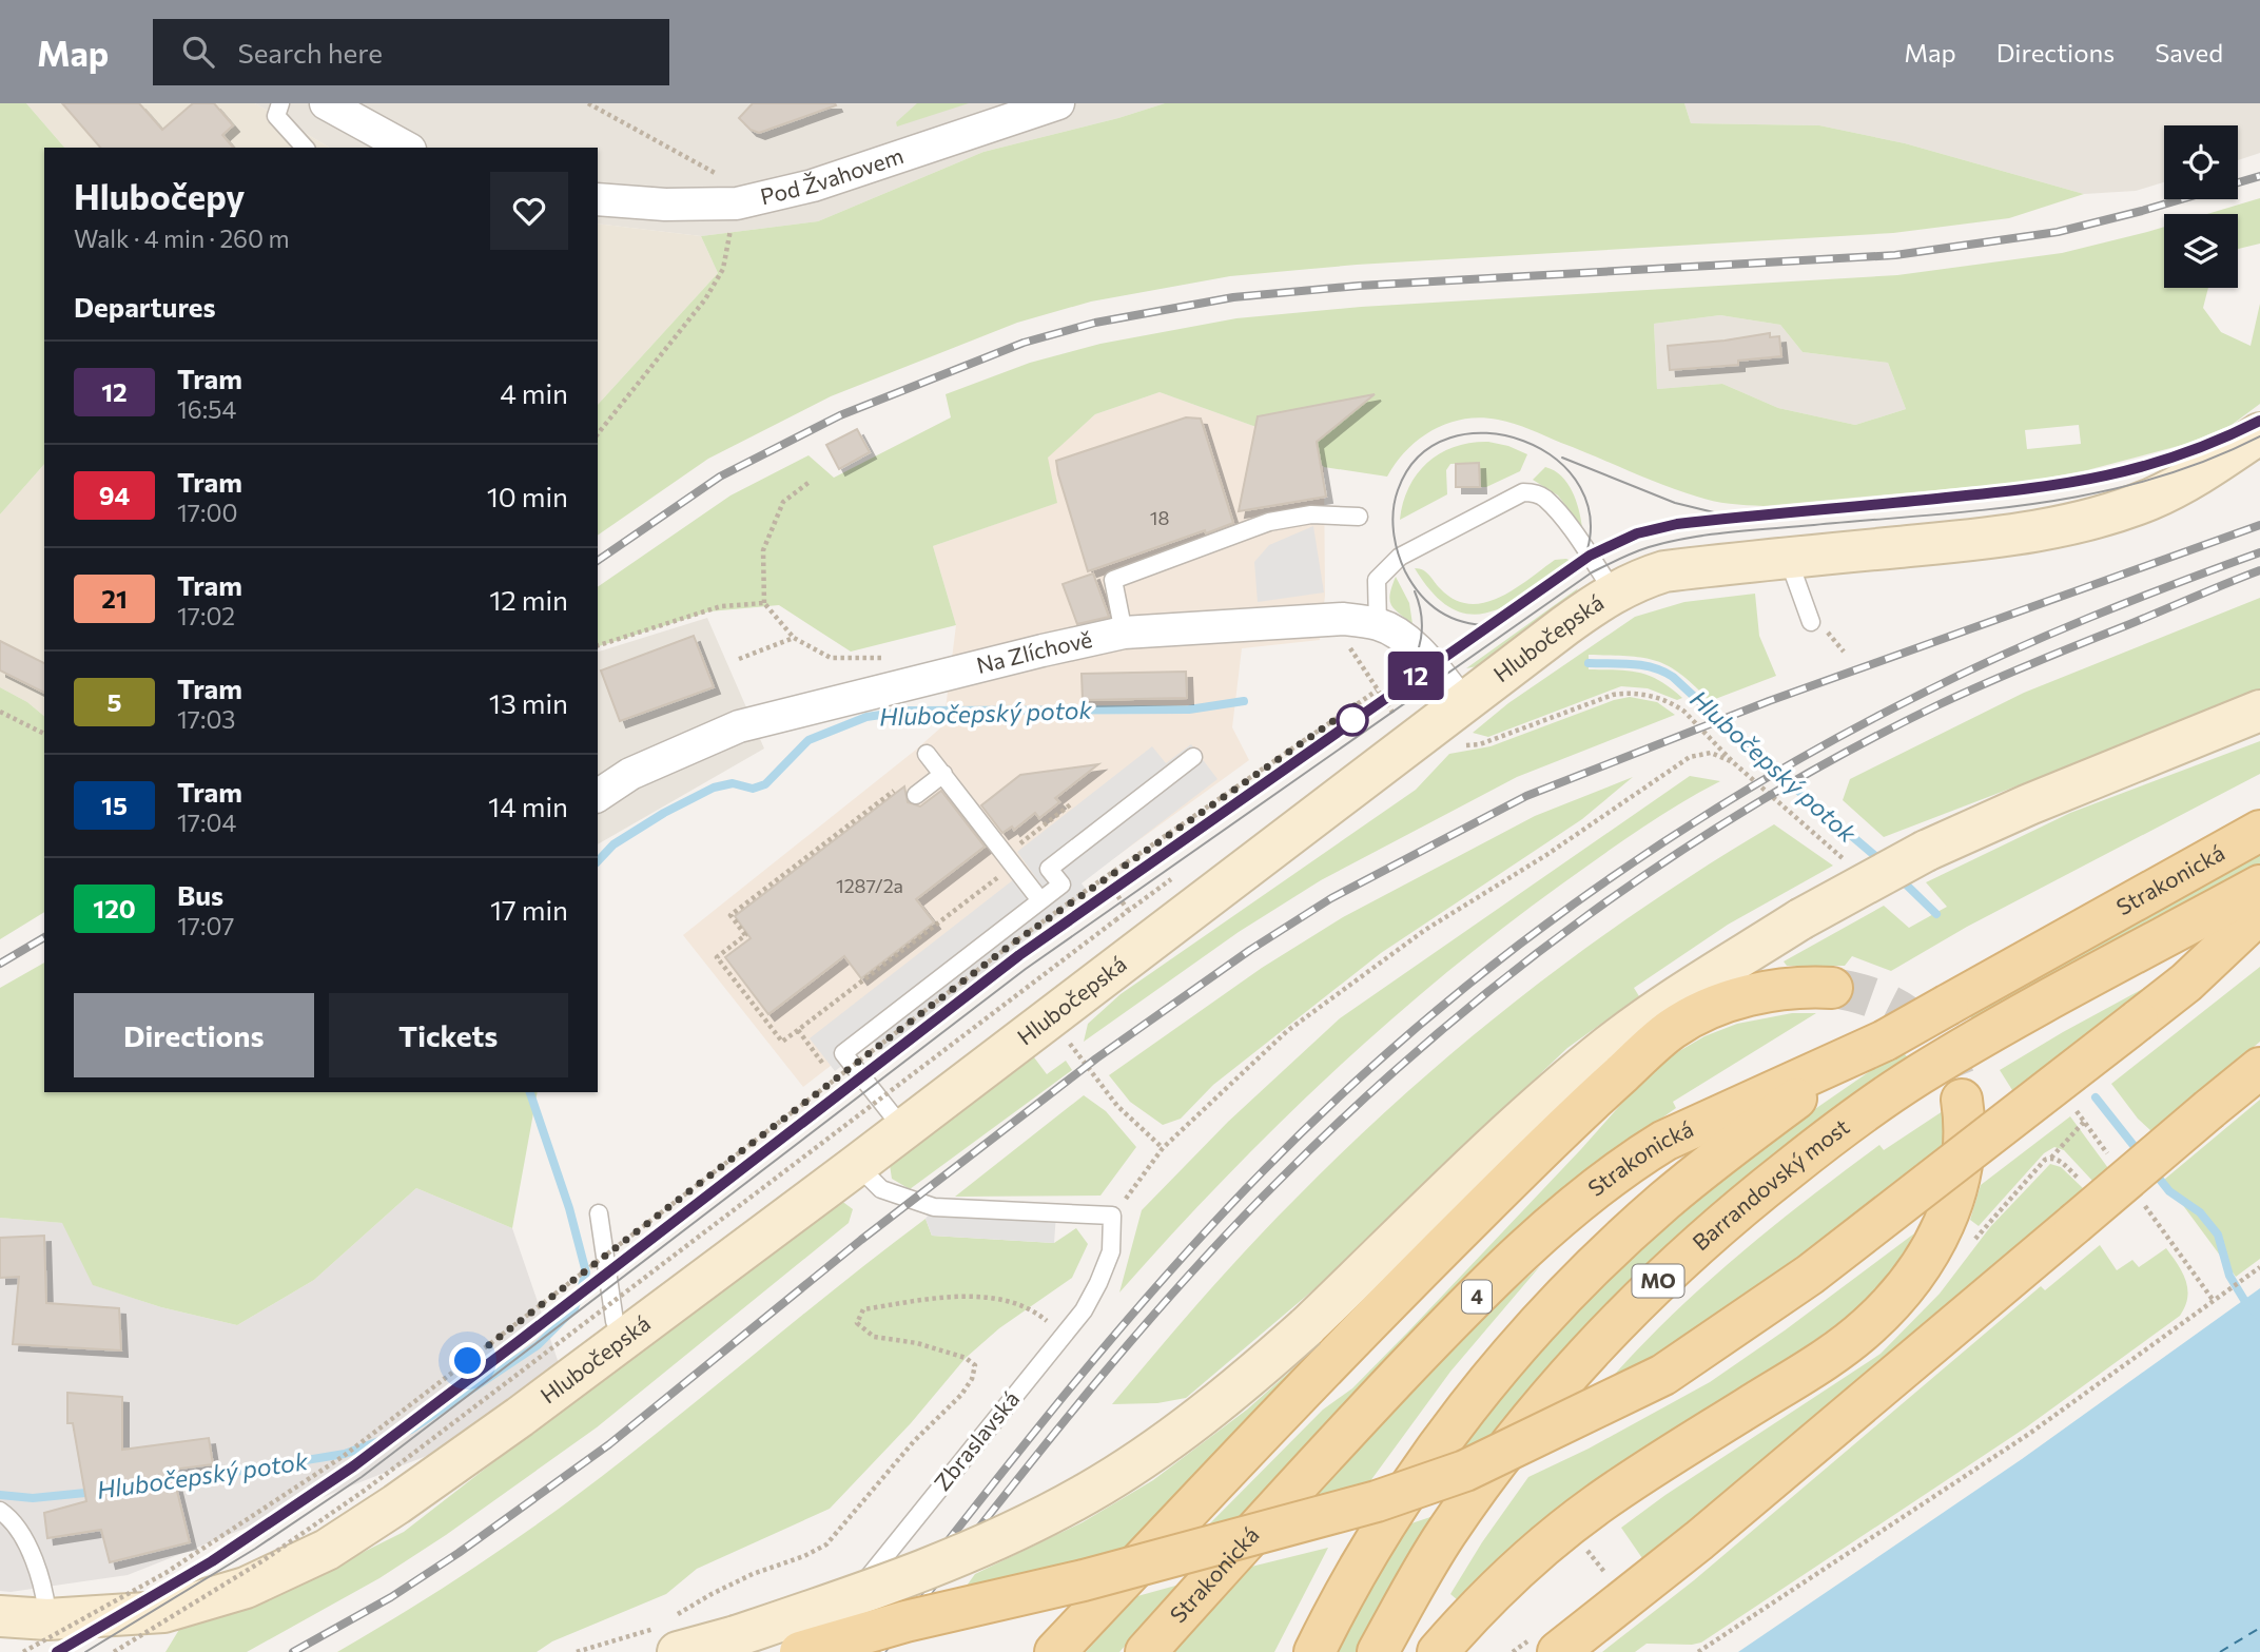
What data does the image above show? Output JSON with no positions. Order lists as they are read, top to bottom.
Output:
{
  "streets": {
    "main road": [
      "Strakonická",
      "Barrandovský most",
      "MO",
      "4"
    ],
    "street": ["Pod Žvahovem", "Hlubočepská", "Na Zlíchově"],
    "lane": ["Zbraslavská"]
  },
  "crossings": [
    ["Hlubočepská", "Na Zlíchově"],
    ["Strakonická", "MO"]
  ],
  "water": ["Hlubočepský potok"],
  "lines": ["tram line 12"],
  "house_numbers": ["18", "1287/2a"],
  "page": {
    "header": "Map",
    "search": "Search here",
    "nav": ["Map", "Directions", "Saved"],
    "on_map": "12",
    "heading": [
      ["Hlubočepy", "Walk · 4 min · 260 m"],
      "Departures"
    ],
    "list": [
      {
        "mark": "12",
        "name": "Tram",
        "note": "16:54",
        "value": "4 min"
      },
      {
        "mark": "94",
        "name": "Tram",
        "note": "17:00",
        "value": "10 min"
      },
      {
        "mark": "21",
        "name": "Tram",
        "note": "17:02",
        "value": "12 min"
      },
      {
        "mark": "5",
        "name": "Tram",
        "note": "17:03",
        "value": "13 min"
      },
      {
        "mark": "15",
        "name": "Tram",
        "note": "17:04",
        "value": "14 min"
      },
      {
        "mark": "120",
        "name": "Bus",
        "note": "17:07",
        "value": "17 min"
      }
    ],
    "buttons": ["Directions", "Tickets"]
  }
}
